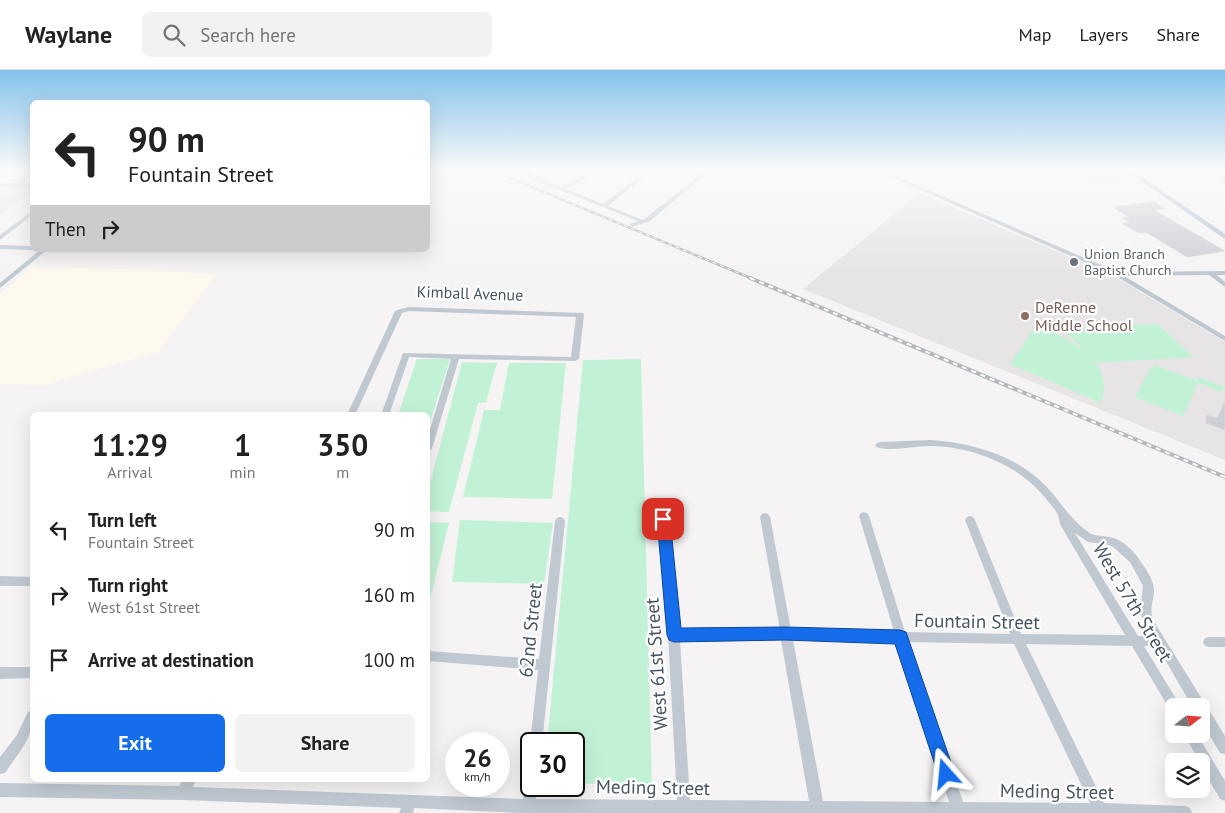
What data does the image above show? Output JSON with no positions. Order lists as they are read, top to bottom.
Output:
{
  "streets": {
    "street": [
      "Kimball Avenue",
      "West 57th Street",
      "Fountain Street",
      "62nd Street",
      "West 61st Street",
      "Meding Street"
    ]
  },
  "crossings": [
    ["West 57th Street", "Fountain Street"],
    ["Fountain Street", "West 61st Street"],
    ["West 61st Street", "Meding Street"]
  ],
  "places": ["Union Branch Baptist Church", "DeRenne Middle School"],
  "north": "right",
  "page": {
    "header": "Waylane",
    "search": "Search here",
    "nav": ["Map", "Layers", "Share"],
    "turn": ["90 m", "Fountain Street"],
    "then": "Then",
    "eta": [
      "11:29",
      "Arrival",
      "1",
      "min",
      "350",
      "m"
    ],
    "list": [
      {
        "name": "Turn left",
        "note": "Fountain Street",
        "value": "90 m"
      },
      {
        "name": "Turn right",
        "note": "West 61st Street",
        "value": "160 m"
      },
      {
        "name": "Arrive at destination",
        "value": "100 m"
      }
    ],
    "buttons": ["Exit", "Share"],
    "speed": "26 km/h",
    "limit": "30"
  }
}
